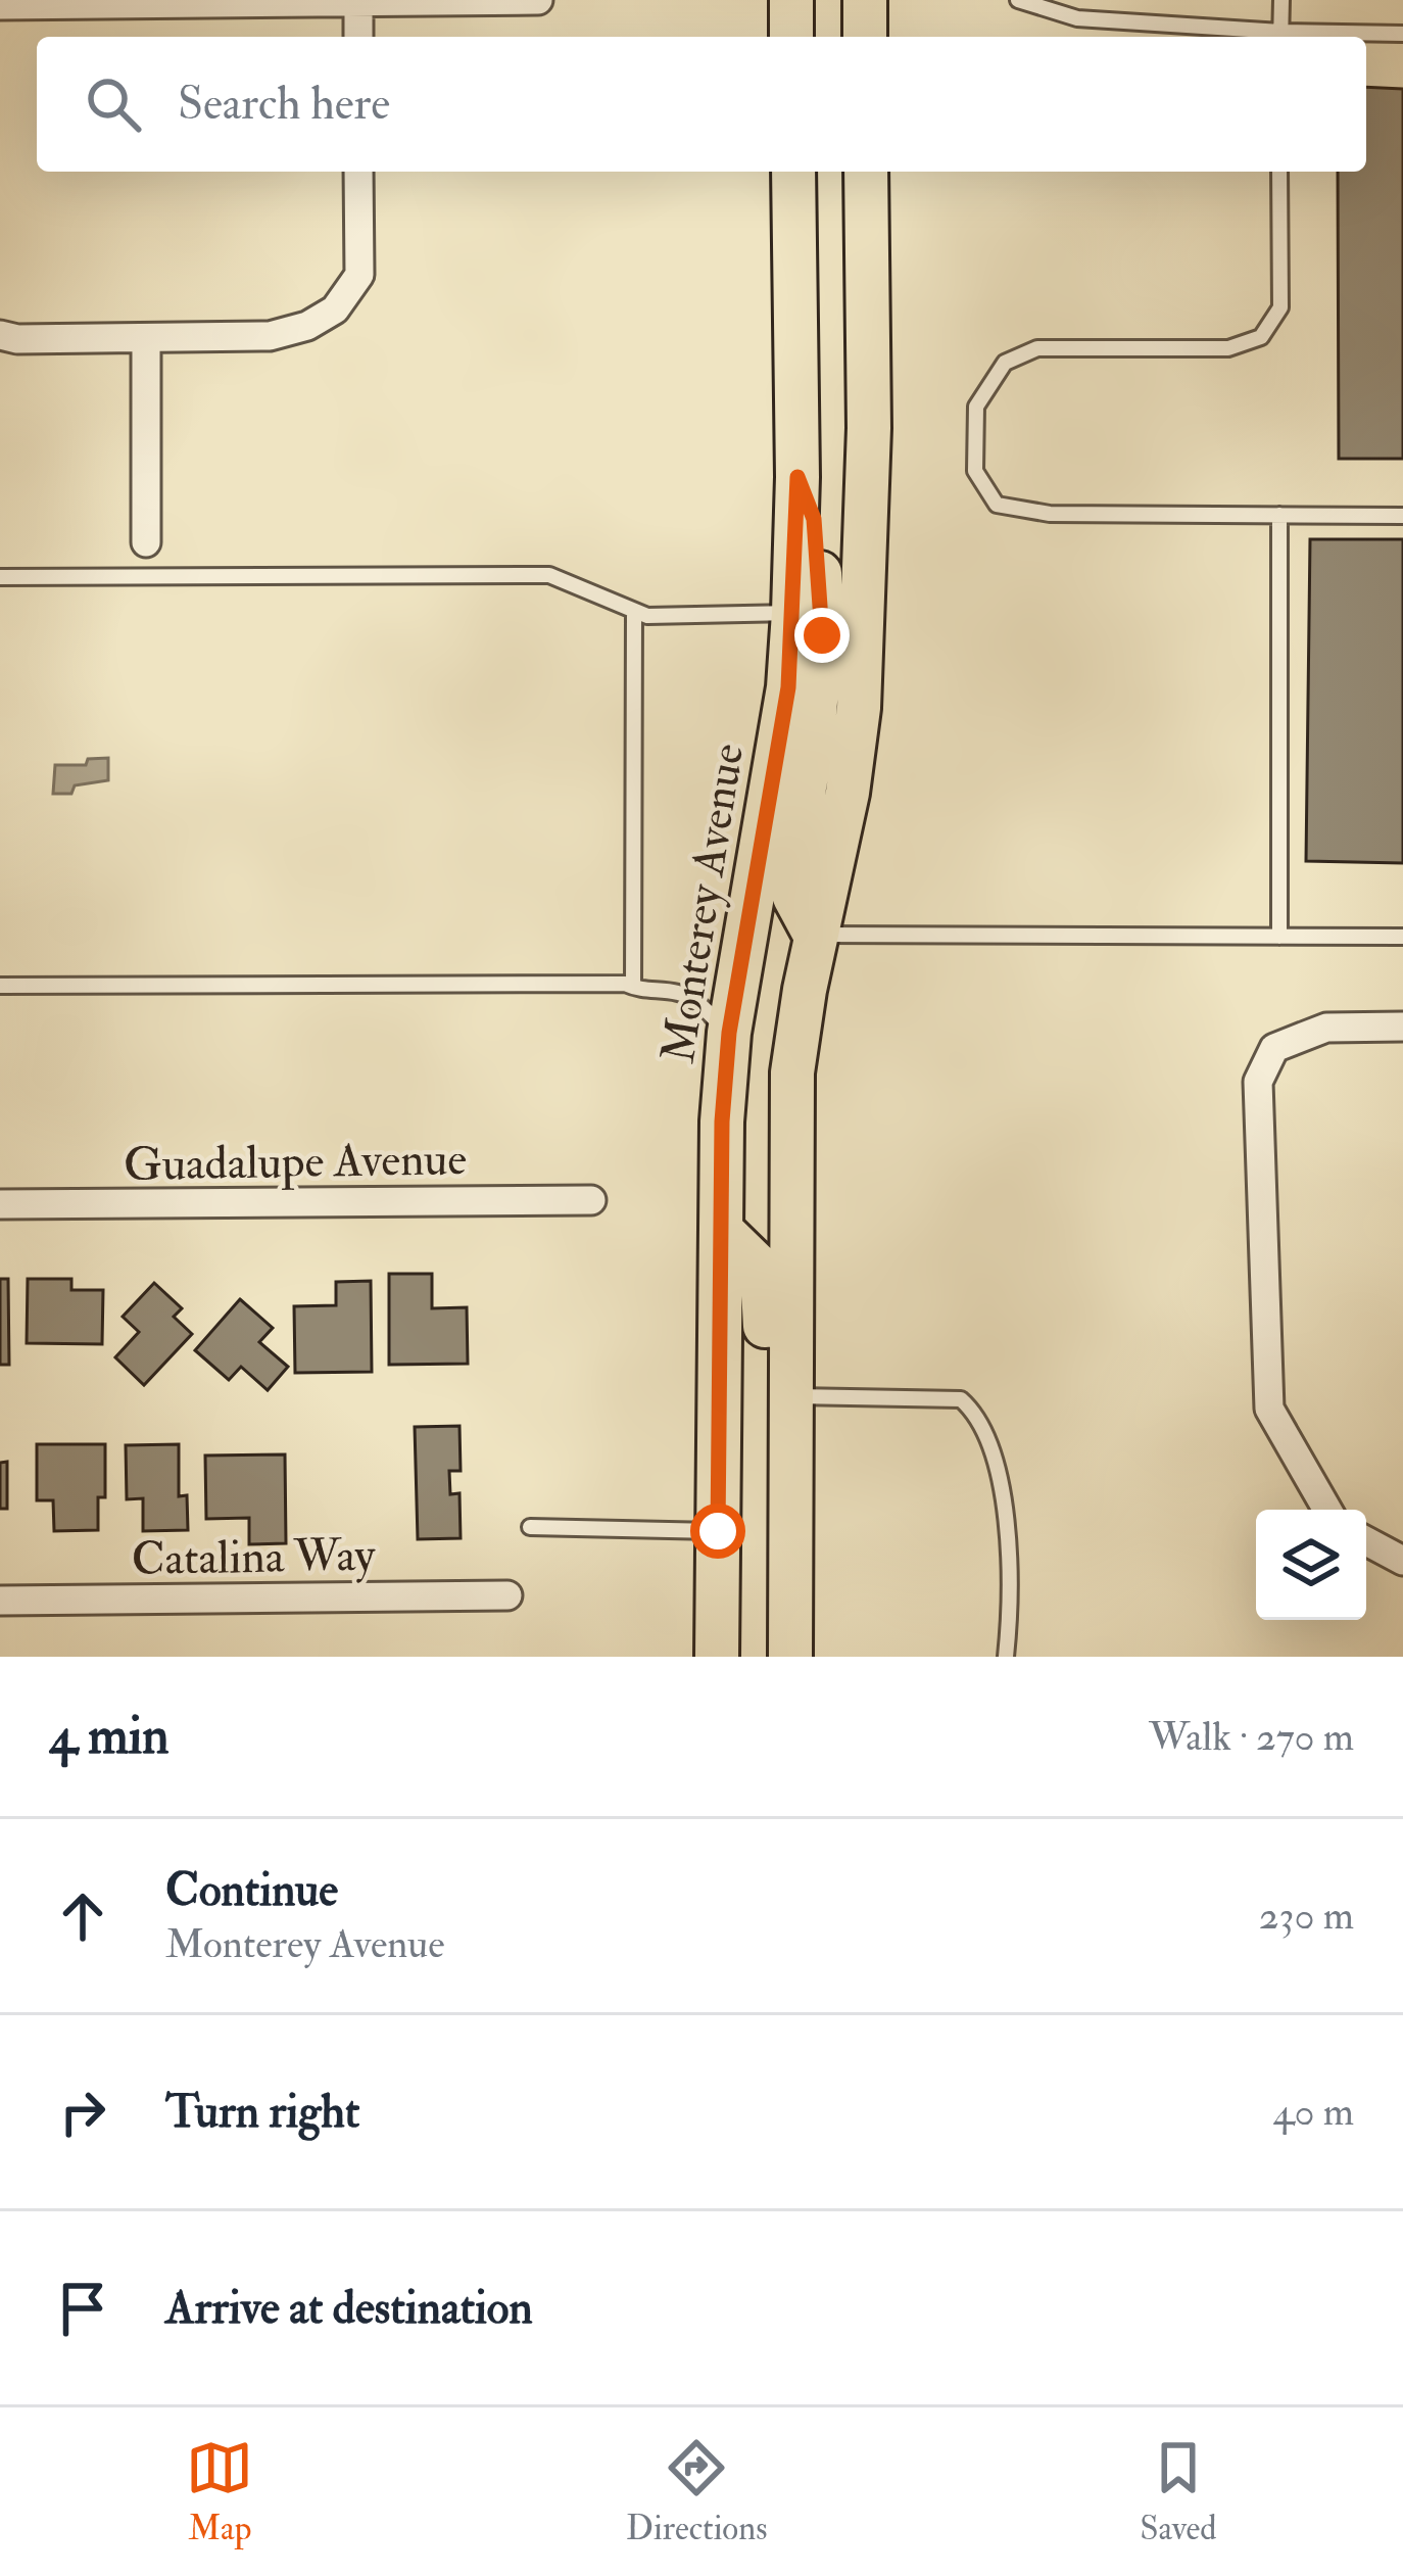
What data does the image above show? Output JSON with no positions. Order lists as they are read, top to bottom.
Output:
{
  "streets": {
    "main road": ["Monterey Avenue"],
    "street": ["Guadalupe Avenue", "Catalina Way"]
  },
  "page": {
    "search": "Search here",
    "heading": ["4 min", "Walk · 270 m"],
    "list": [
      ["Continue", "Monterey Avenue", "230 m"],
      ["Turn right", "40 m"],
      "Arrive at destination"
    ],
    "nav": ["Map", "Directions", "Saved"]
  }
}
